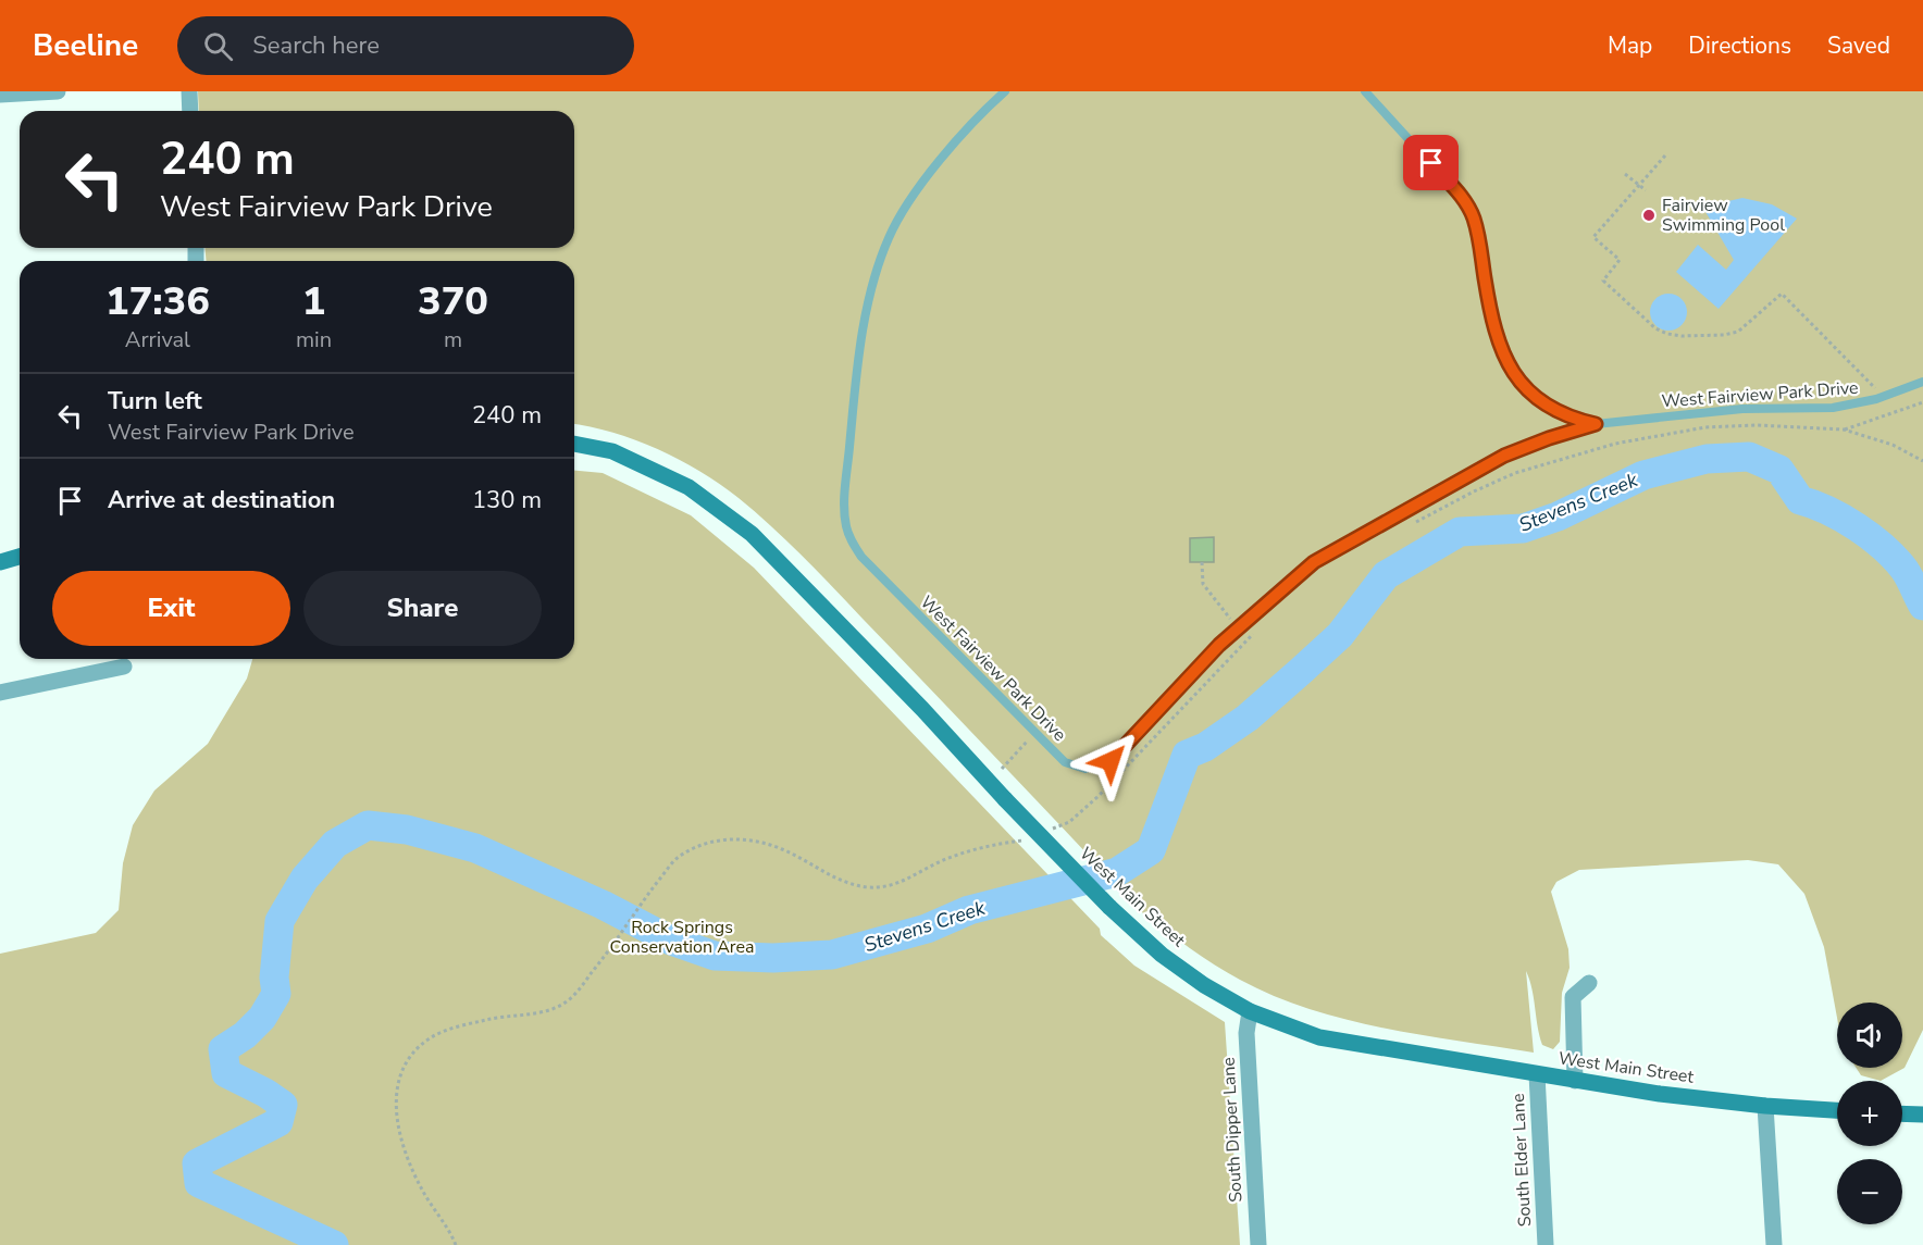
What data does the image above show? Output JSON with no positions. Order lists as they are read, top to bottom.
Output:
{
  "streets": {
    "street": ["West Main Street", "South Dipper Lane", "South Elder Lane"],
    "lane": ["West Fairview Park Drive"]
  },
  "crossings": [
    ["West Main Street", "South Dipper Lane"],
    ["West Main Street", "South Elder Lane"]
  ],
  "water": ["Stevens Creek"],
  "parks": ["Rock Springs Conservation Area"],
  "places": ["Fairview Swimming Pool"],
  "page": {
    "header": "Beeline",
    "search": "Search here",
    "nav": ["Map", "Directions", "Saved"],
    "turn": ["240 m", "West Fairview Park Drive"],
    "eta": [
      "17:36",
      "Arrival",
      "1",
      "min",
      "370",
      "m"
    ],
    "list": [
      {
        "name": "Turn left",
        "note": "West Fairview Park Drive",
        "value": "240 m"
      },
      {
        "name": "Arrive at destination",
        "value": "130 m"
      }
    ],
    "buttons": ["Exit", "Share"],
    "map_buttons": ["+", "−"]
  }
}
